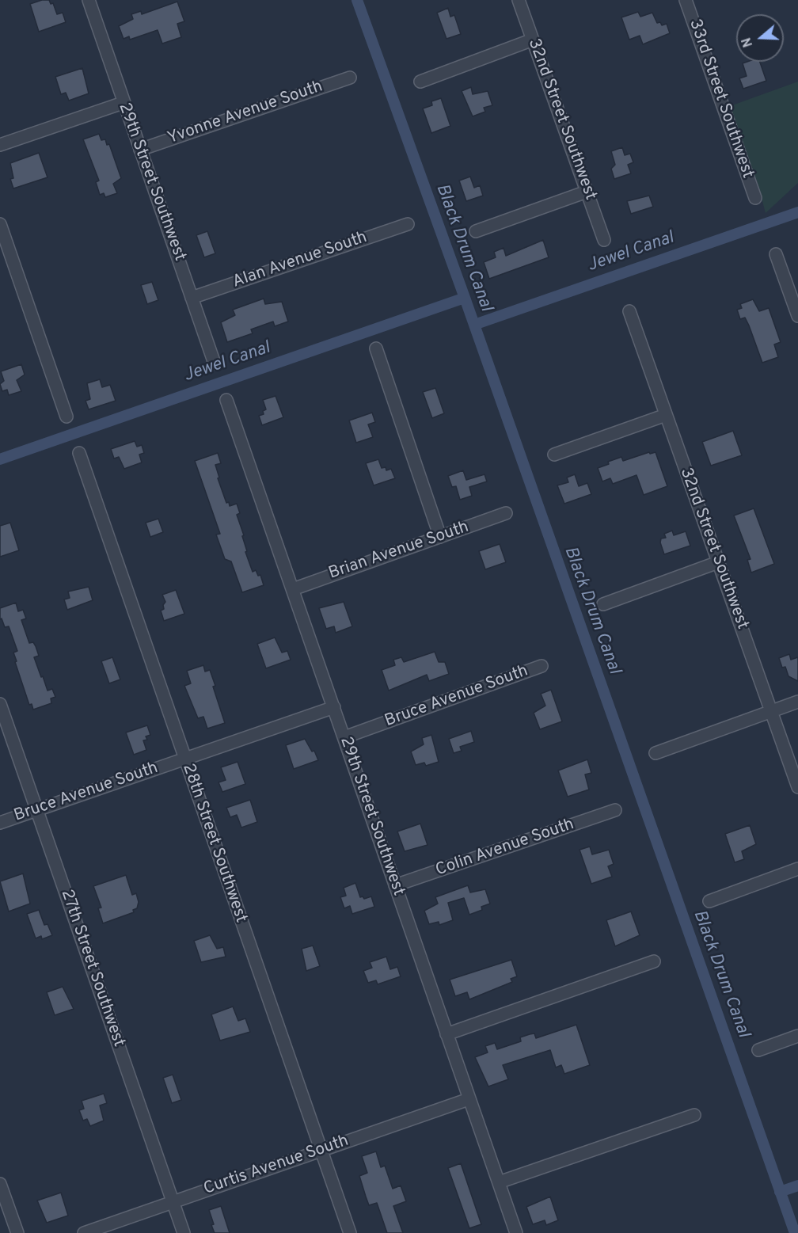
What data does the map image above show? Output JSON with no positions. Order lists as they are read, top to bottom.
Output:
{
  "streets": {
    "street": [
      "33rd Street Southwest",
      "Yvonne Avenue South",
      "32nd Street Southwest",
      "29th Street Southwest",
      "Alan Avenue South",
      "Brian Avenue South",
      "Bruce Avenue South",
      "28th Street Southwest",
      "Colin Avenue South",
      "27th Street Southwest",
      "Curtis Avenue South"
    ]
  },
  "crossings": [
    ["Yvonne Avenue South", "29th Street Southwest"],
    ["29th Street Southwest", "Alan Avenue South"],
    ["29th Street Southwest", "Brian Avenue South"],
    ["29th Street Southwest", "Bruce Avenue South"],
    ["29th Street Southwest", "Colin Avenue South"],
    ["29th Street Southwest", "Curtis Avenue South"],
    ["Bruce Avenue South", "28th Street Southwest"],
    ["Bruce Avenue South", "27th Street Southwest"],
    ["28th Street Southwest", "Curtis Avenue South"],
    ["27th Street Southwest", "Curtis Avenue South"]
  ],
  "water": ["Black Drum Canal", "Jewel Canal"],
  "north": "left"
}
